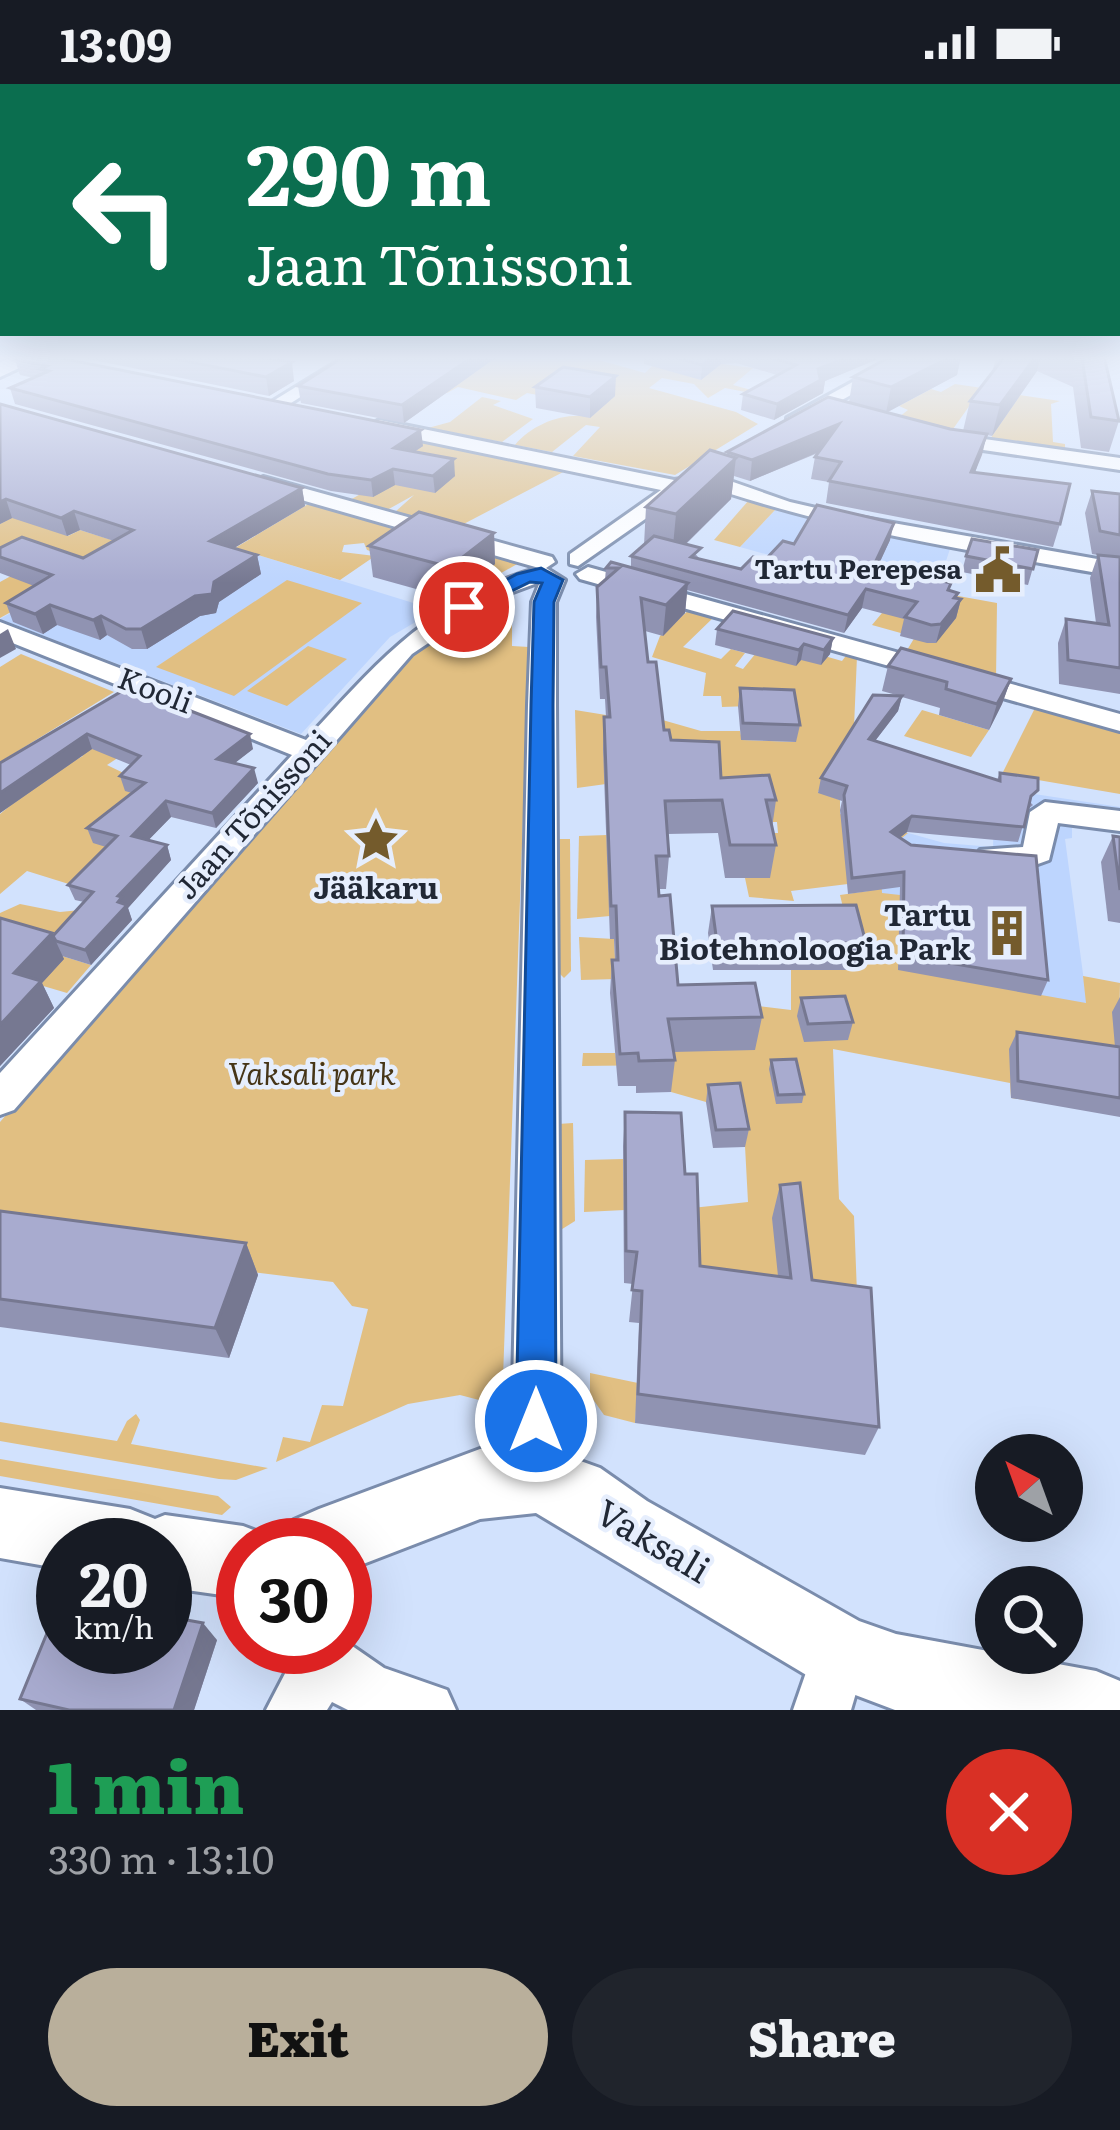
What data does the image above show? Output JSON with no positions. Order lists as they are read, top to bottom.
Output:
{
  "streets": {
    "street": ["Kooli", "Jaan Tõnissoni", "Vaksali"]
  },
  "crossings": [
    ["Kooli", "Jaan Tõnissoni"]
  ],
  "parks": ["Vaksali park"],
  "places": {
    "public building": ["Tartu Perepesa"],
    "place": ["Jääkaru"],
    "building": ["Tartu Biotehnoloogia Park"]
  },
  "north": "top left",
  "page": {
    "status": "13:09",
    "turn": ["290 m", "Jaan Tõnissoni"],
    "speed": "20 km/h",
    "limit": "30",
    "heading": ["1 min", "330 m · 13:10"],
    "buttons": ["Exit", "Share"]
  }
}
